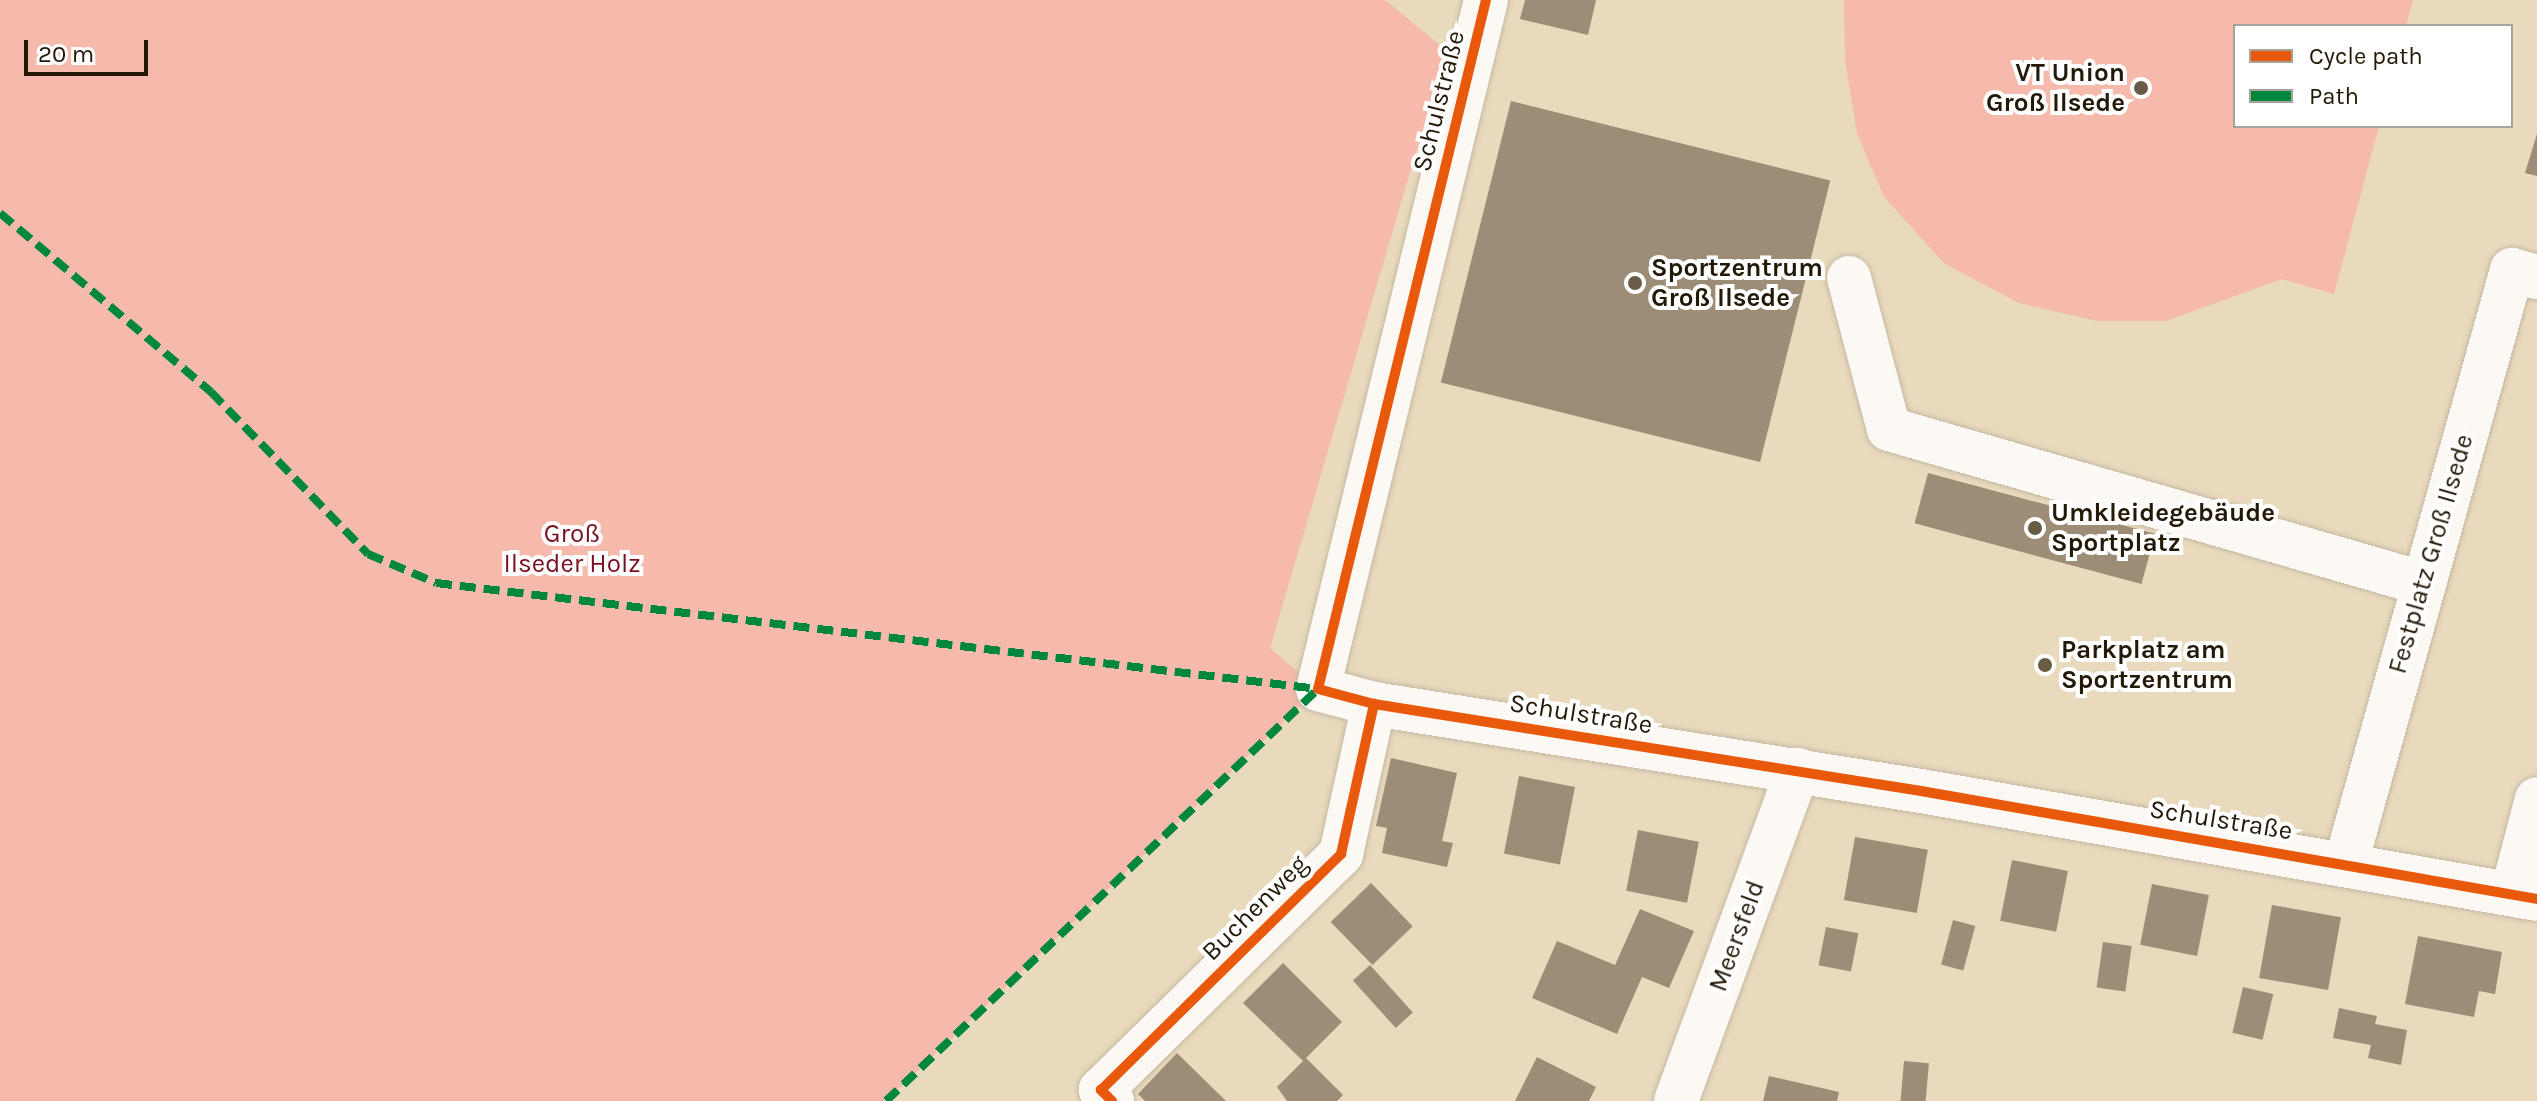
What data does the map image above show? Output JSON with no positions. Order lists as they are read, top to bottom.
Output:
{
  "streets": {
    "street": [
      "Schulstraße",
      "Festplatz Groß Ilsede",
      "Buchenweg",
      "Meersfeld"
    ]
  },
  "crossings": [
    ["Schulstraße", "Festplatz Groß Ilsede"],
    ["Schulstraße", "Buchenweg"],
    ["Schulstraße", "Meersfeld"]
  ],
  "parks": ["Groß Ilseder Holz"],
  "places": [
    "VT Union Groß Ilsede",
    "Sportzentrum Groß Ilsede",
    "Umkleidegebäude Sportplatz",
    "Parkplatz am Sportzentrum"
  ],
  "legend": ["Cycle path", "Path"],
  "scale_bar": "20 m"
}
